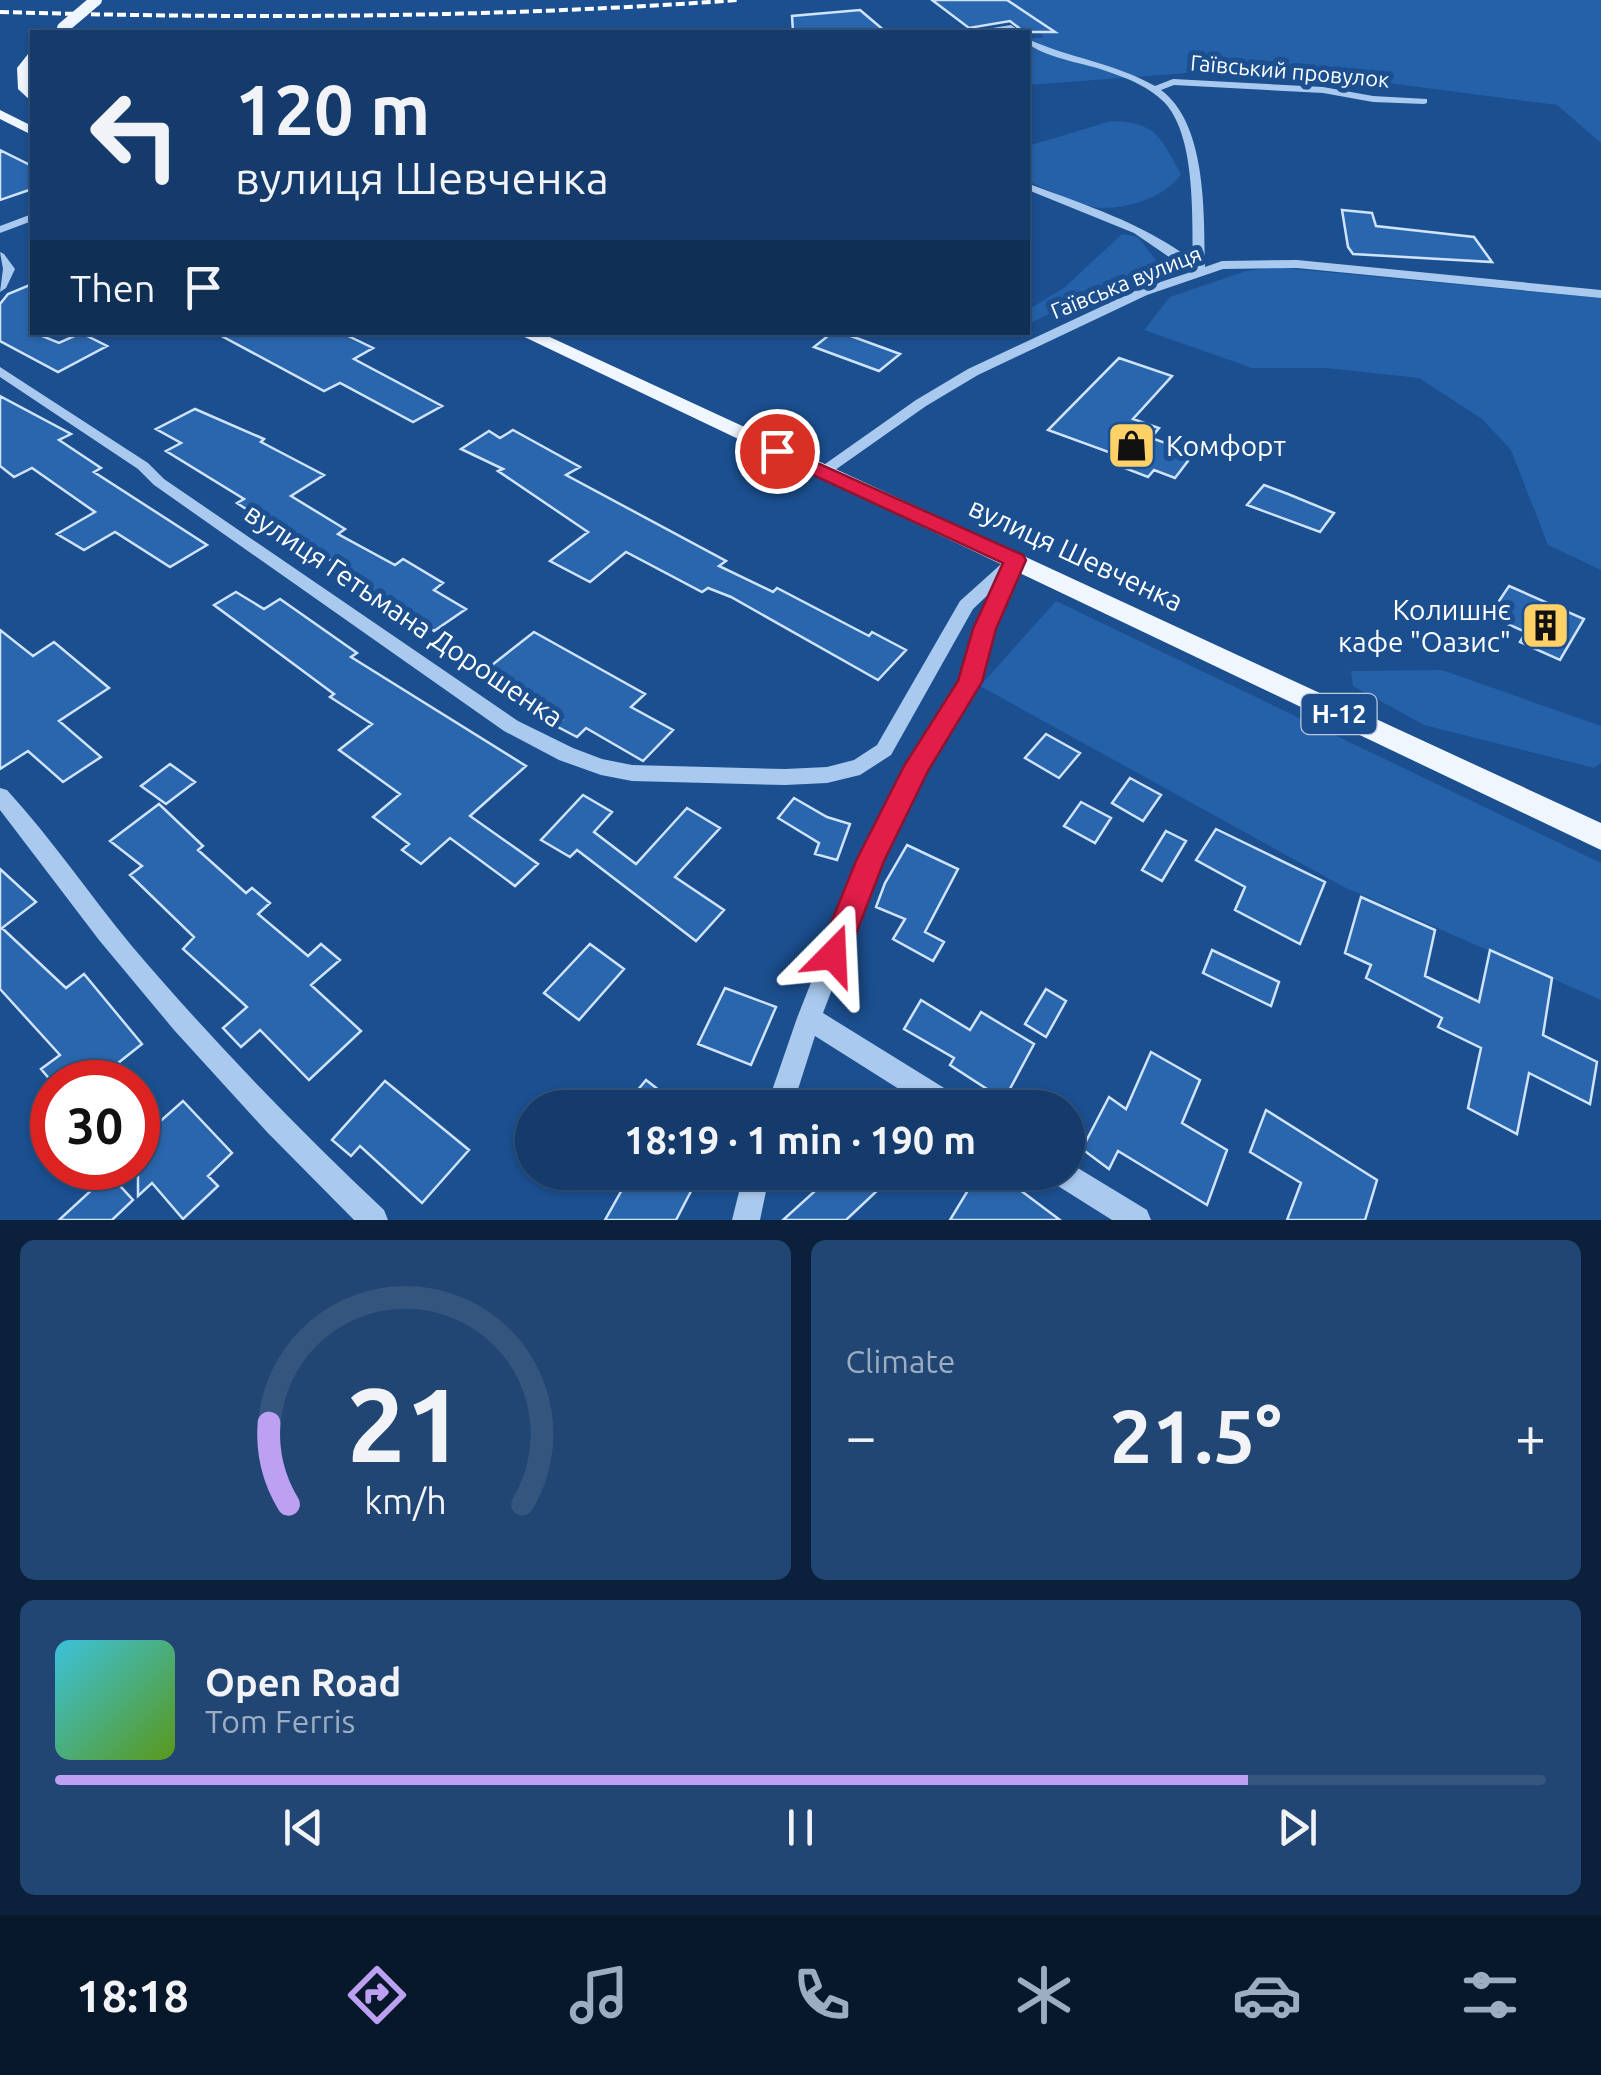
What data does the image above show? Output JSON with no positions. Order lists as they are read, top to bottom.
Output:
{
  "streets": {
    "main road": ["вулиця Шевченка", "Н-12"],
    "street": ["Гаївський провулок", "Гаївська вулиця", "вулиця Гетьмана Дорошенка"]
  },
  "crossings": [
    ["Гаївська вулиця", "вулиця Шевченка"],
    ["вулиця Шевченка", "вулиця Гетьмана Дорошенка"]
  ],
  "places": {
    "shop": ["Комфорт"],
    "building": ["Колишнє кафе \"Оазис\""]
  },
  "page": {
    "turn": ["120 m", "вулиця Шевченка"],
    "then": "Then",
    "limit": "30",
    "trip": "18:19 · 1 min · 190 m",
    "tile": "Climate",
    "heat": ["−", "21.5°", "+"],
    "song": ["Open Road", "Tom Ferris"],
    "tabs": "18:18",
    "gauge": ["21", "km/h"]
  }
}
